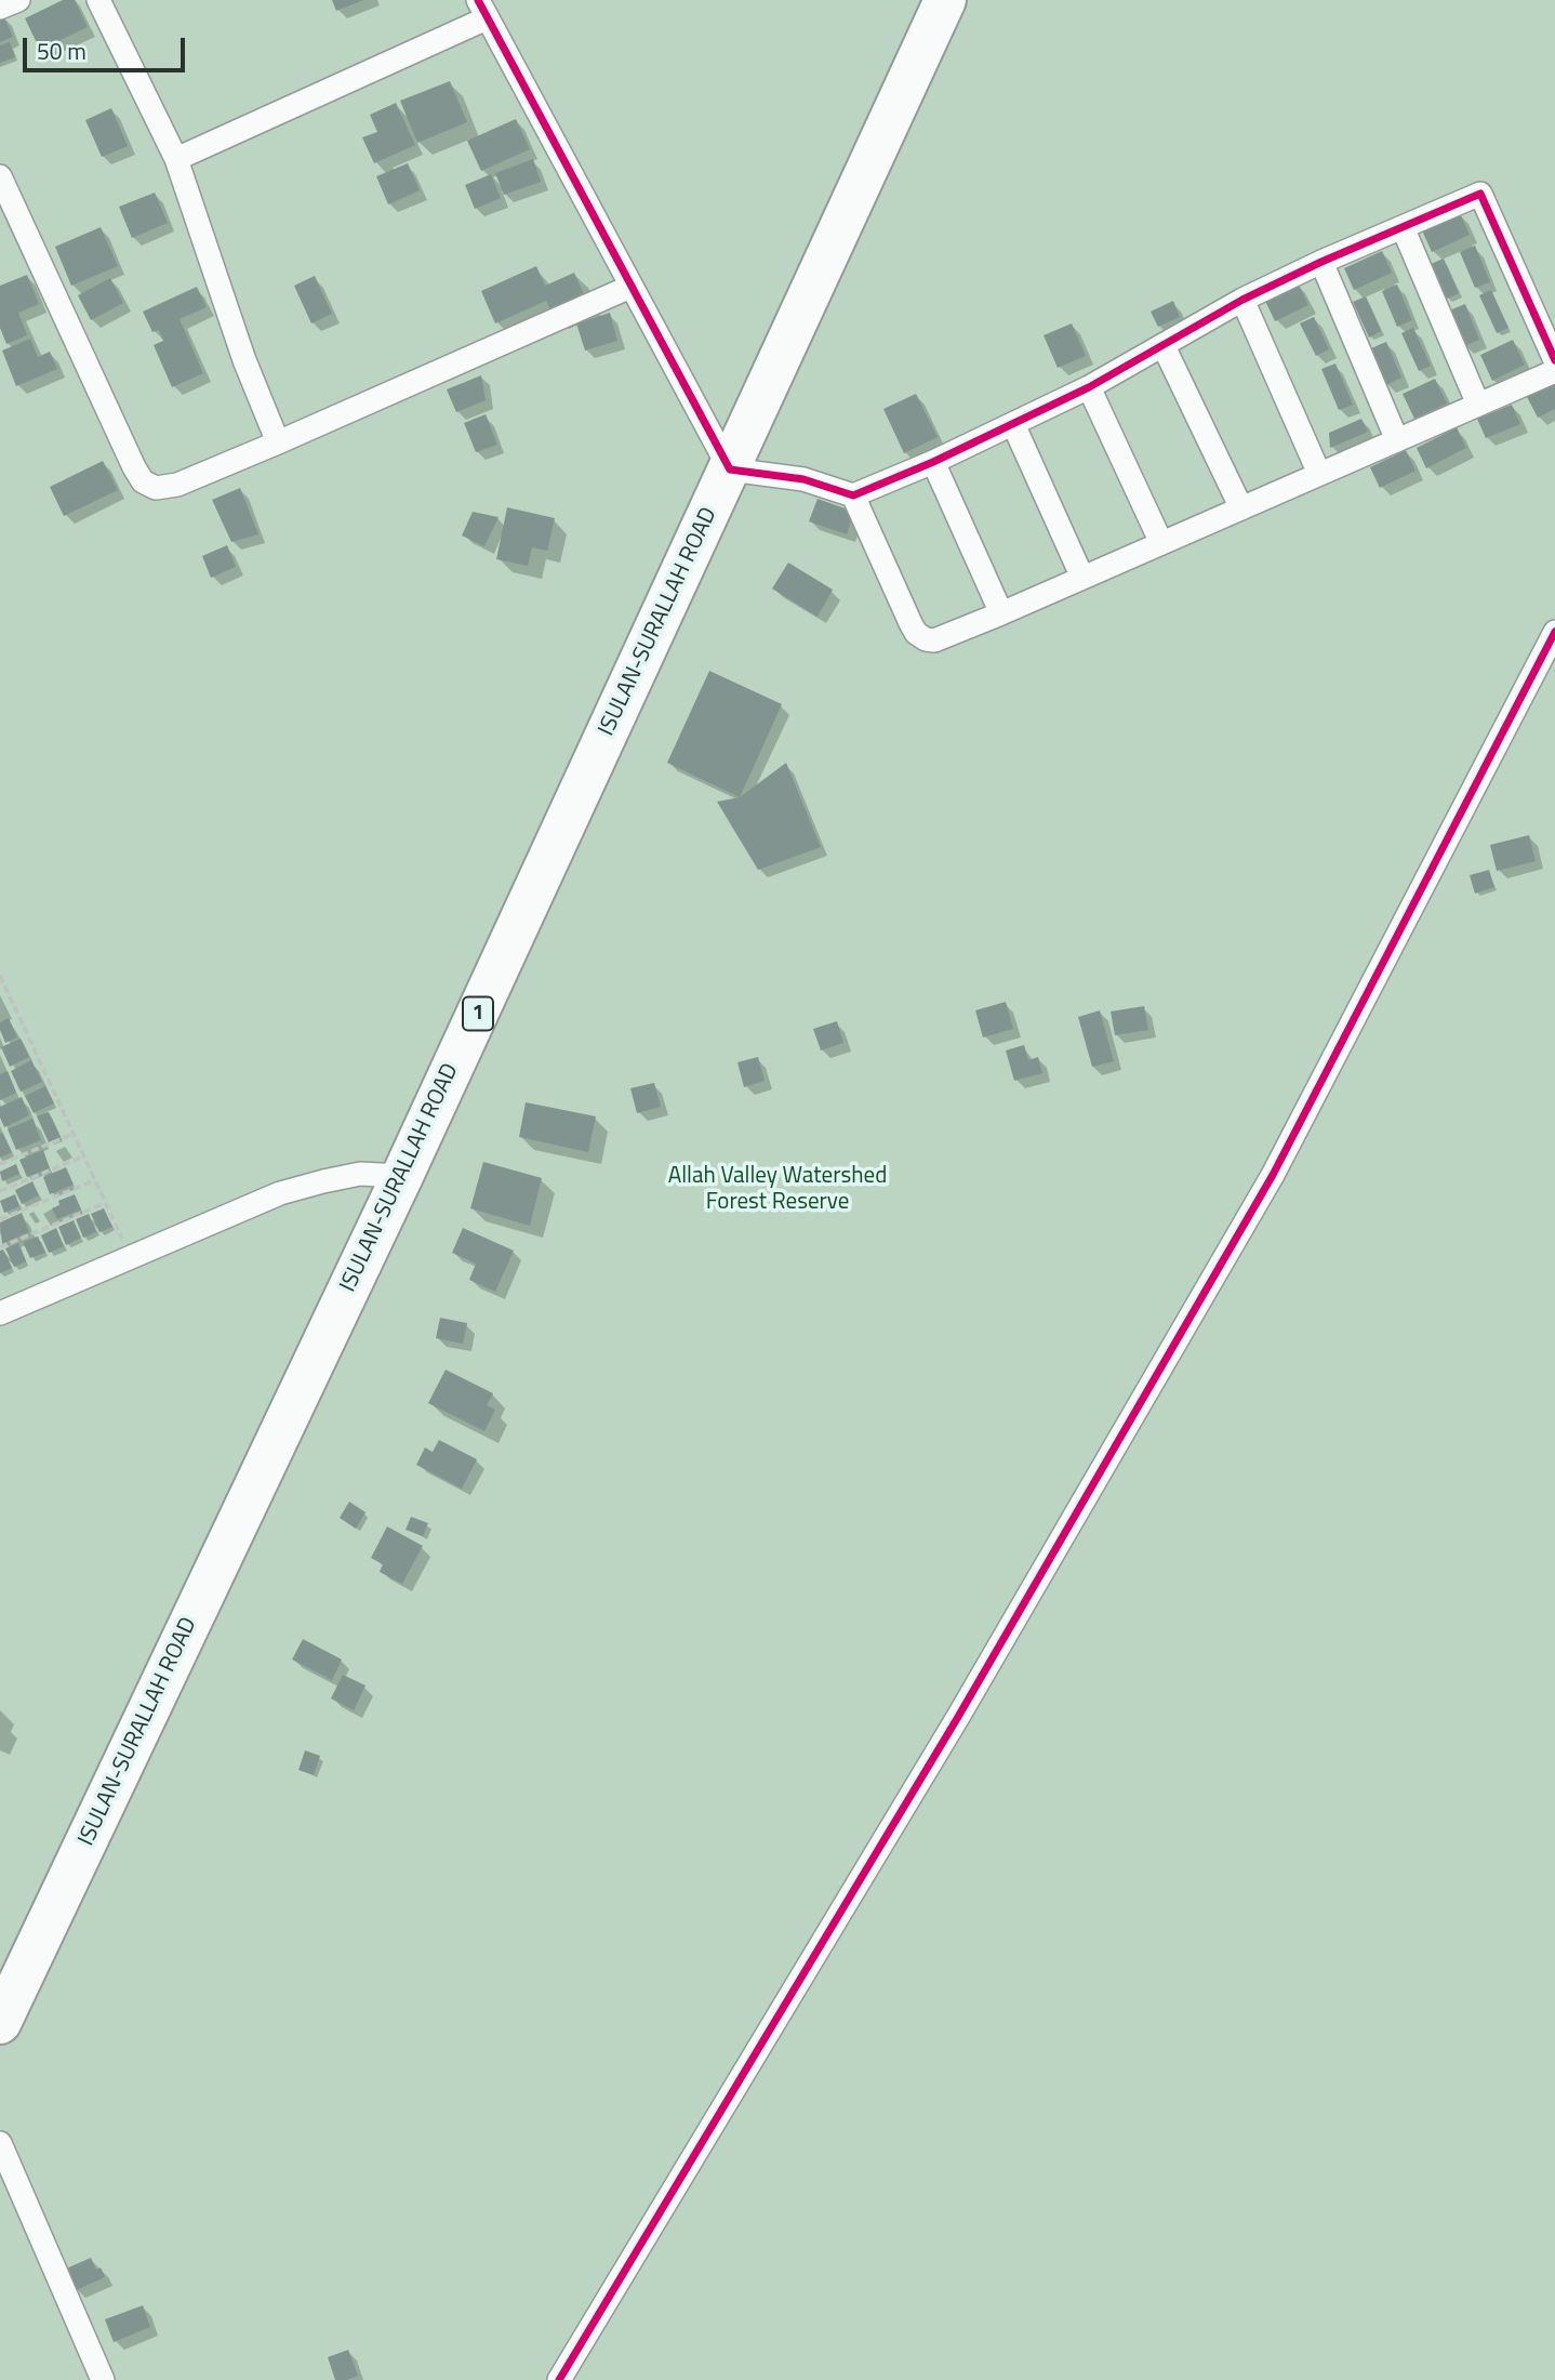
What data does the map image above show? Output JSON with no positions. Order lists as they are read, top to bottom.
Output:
{
  "streets": {
    "highway": ["ISULAN-SURALLAH ROAD", "1"]
  },
  "parks": ["Allah Valley Watershed Forest Reserve"],
  "scale_bar": "50 m"
}
